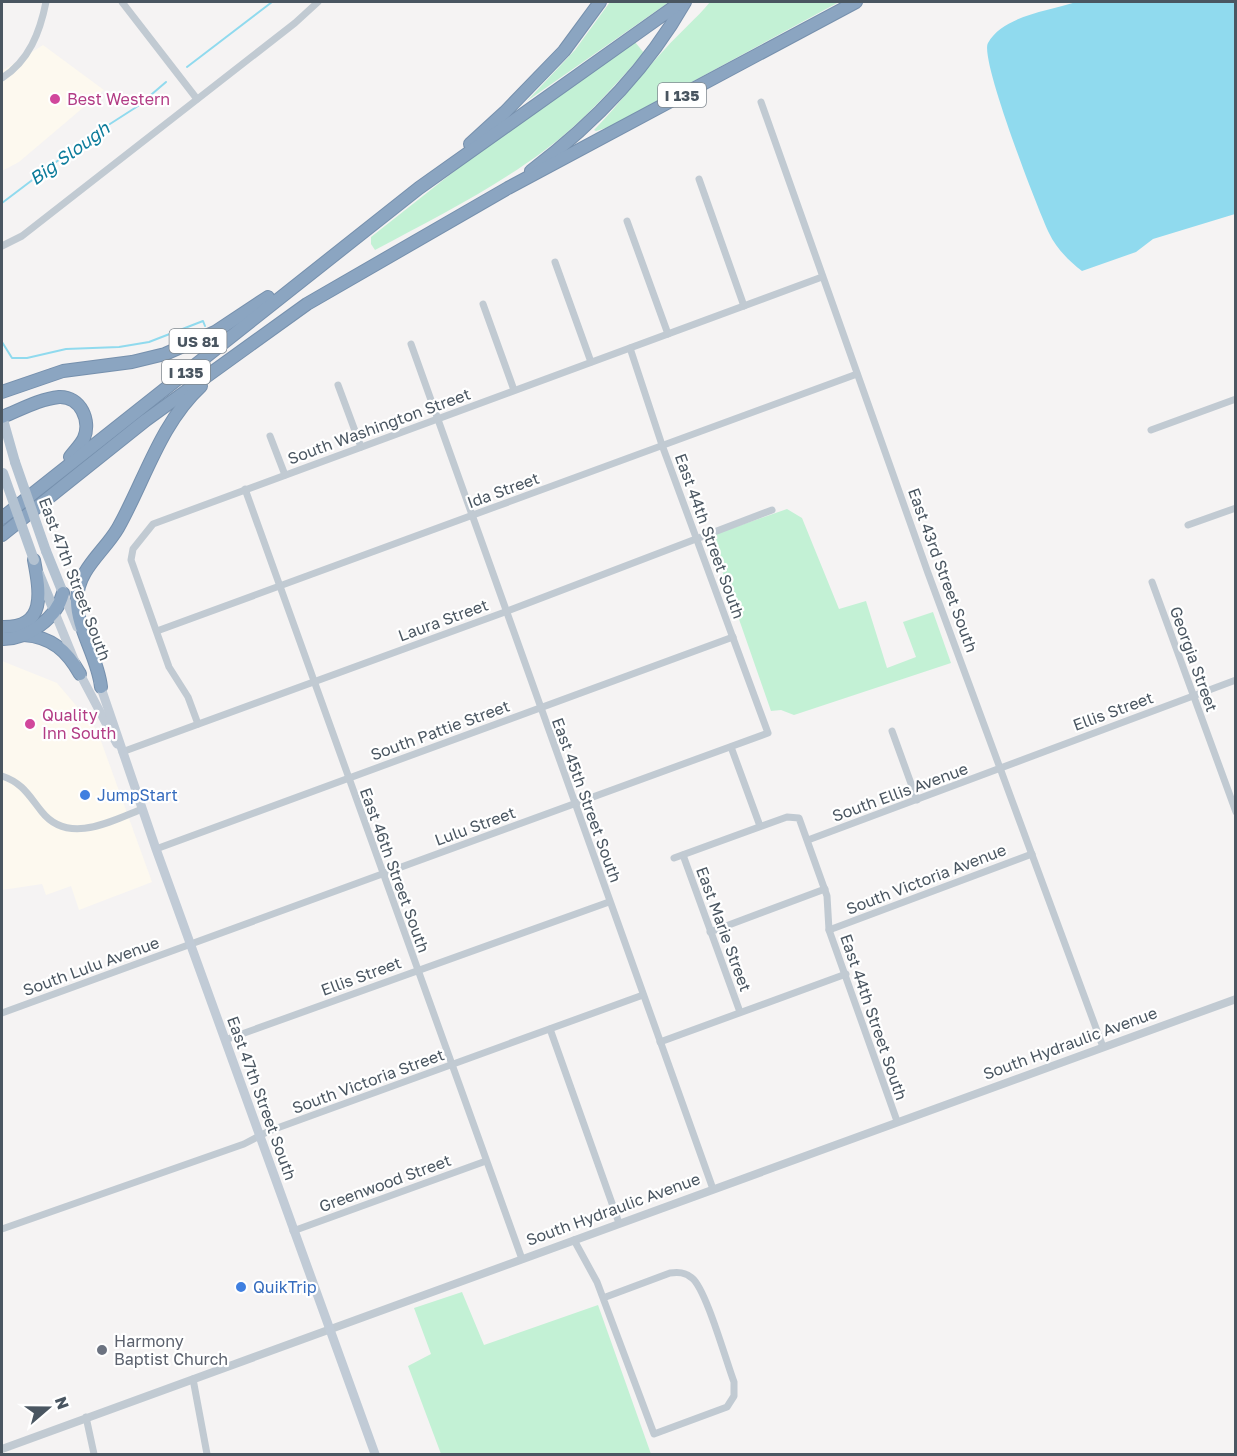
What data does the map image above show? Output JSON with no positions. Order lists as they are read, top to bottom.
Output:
{
  "streets": {
    "highway": ["I 135", "US 81"],
    "main road": ["East 47th Street South"],
    "street": [
      "South Washington Street",
      "Ida Street",
      "East 44th Street South",
      "East 43rd Street South",
      "Laura Street",
      "Georgia Street",
      "Ellis Street",
      "South Pattie Street",
      "South Ellis Avenue",
      "East 45th Street South",
      "Lulu Street",
      "East 46th Street South",
      "South Victoria Avenue",
      "East Marie Street",
      "South Lulu Avenue",
      "South Hydraulic Avenue",
      "South Victoria Street",
      "Greenwood Street"
    ]
  },
  "crossings": [
    ["I 135", "US 81"],
    ["South Washington Street", "Ida Street"],
    ["South Washington Street", "East 44th Street South"],
    ["South Washington Street", "East 43rd Street South"],
    ["South Washington Street", "Laura Street"],
    ["South Washington Street", "East 45th Street South"],
    ["South Washington Street", "East 46th Street South"],
    ["Ida Street", "East 44th Street South"],
    ["Ida Street", "East 43rd Street South"],
    ["Ida Street", "East 45th Street South"],
    ["Ida Street", "East 46th Street South"],
    ["East 44th Street South", "Laura Street"],
    ["East 44th Street South", "South Pattie Street"],
    ["East 44th Street South", "South Ellis Avenue"],
    ["East 44th Street South", "Lulu Street"],
    ["East 44th Street South", "South Victoria Avenue"],
    ["East 44th Street South", "South Hydraulic Avenue"],
    ["East 43rd Street South", "Ellis Street"],
    ["East 43rd Street South", "South Ellis Avenue"],
    ["East 43rd Street South", "South Victoria Avenue"],
    ["East 43rd Street South", "South Hydraulic Avenue"],
    ["East 47th Street South", "Laura Street"],
    ["East 47th Street South", "Ellis Street"],
    ["East 47th Street South", "South Pattie Street"],
    ["East 47th Street South", "Lulu Street"],
    ["East 47th Street South", "South Lulu Avenue"],
    ["East 47th Street South", "South Hydraulic Avenue"],
    ["East 47th Street South", "South Victoria Street"],
    ["East 47th Street South", "Greenwood Street"],
    ["Laura Street", "East 45th Street South"],
    ["Laura Street", "East 46th Street South"],
    ["Georgia Street", "Ellis Street"],
    ["Ellis Street", "South Ellis Avenue"],
    ["Ellis Street", "East 45th Street South"],
    ["Ellis Street", "East 46th Street South"],
    ["South Pattie Street", "East 45th Street South"],
    ["South Pattie Street", "East 46th Street South"],
    ["East 45th Street South", "Lulu Street"],
    ["East 45th Street South", "South Hydraulic Avenue"],
    ["East 45th Street South", "South Victoria Street"],
    ["Lulu Street", "East 46th Street South"],
    ["Lulu Street", "South Lulu Avenue"],
    ["East 46th Street South", "South Hydraulic Avenue"],
    ["East 46th Street South", "South Victoria Street"],
    ["East 46th Street South", "Greenwood Street"],
    ["South Victoria Avenue", "East Marie Street"]
  ],
  "water": ["Big Slough"],
  "places": [
    "Best Western",
    "Quality Inn South",
    "JumpStart",
    "QuikTrip",
    "Harmony Baptist Church"
  ],
  "north": "right"
}
